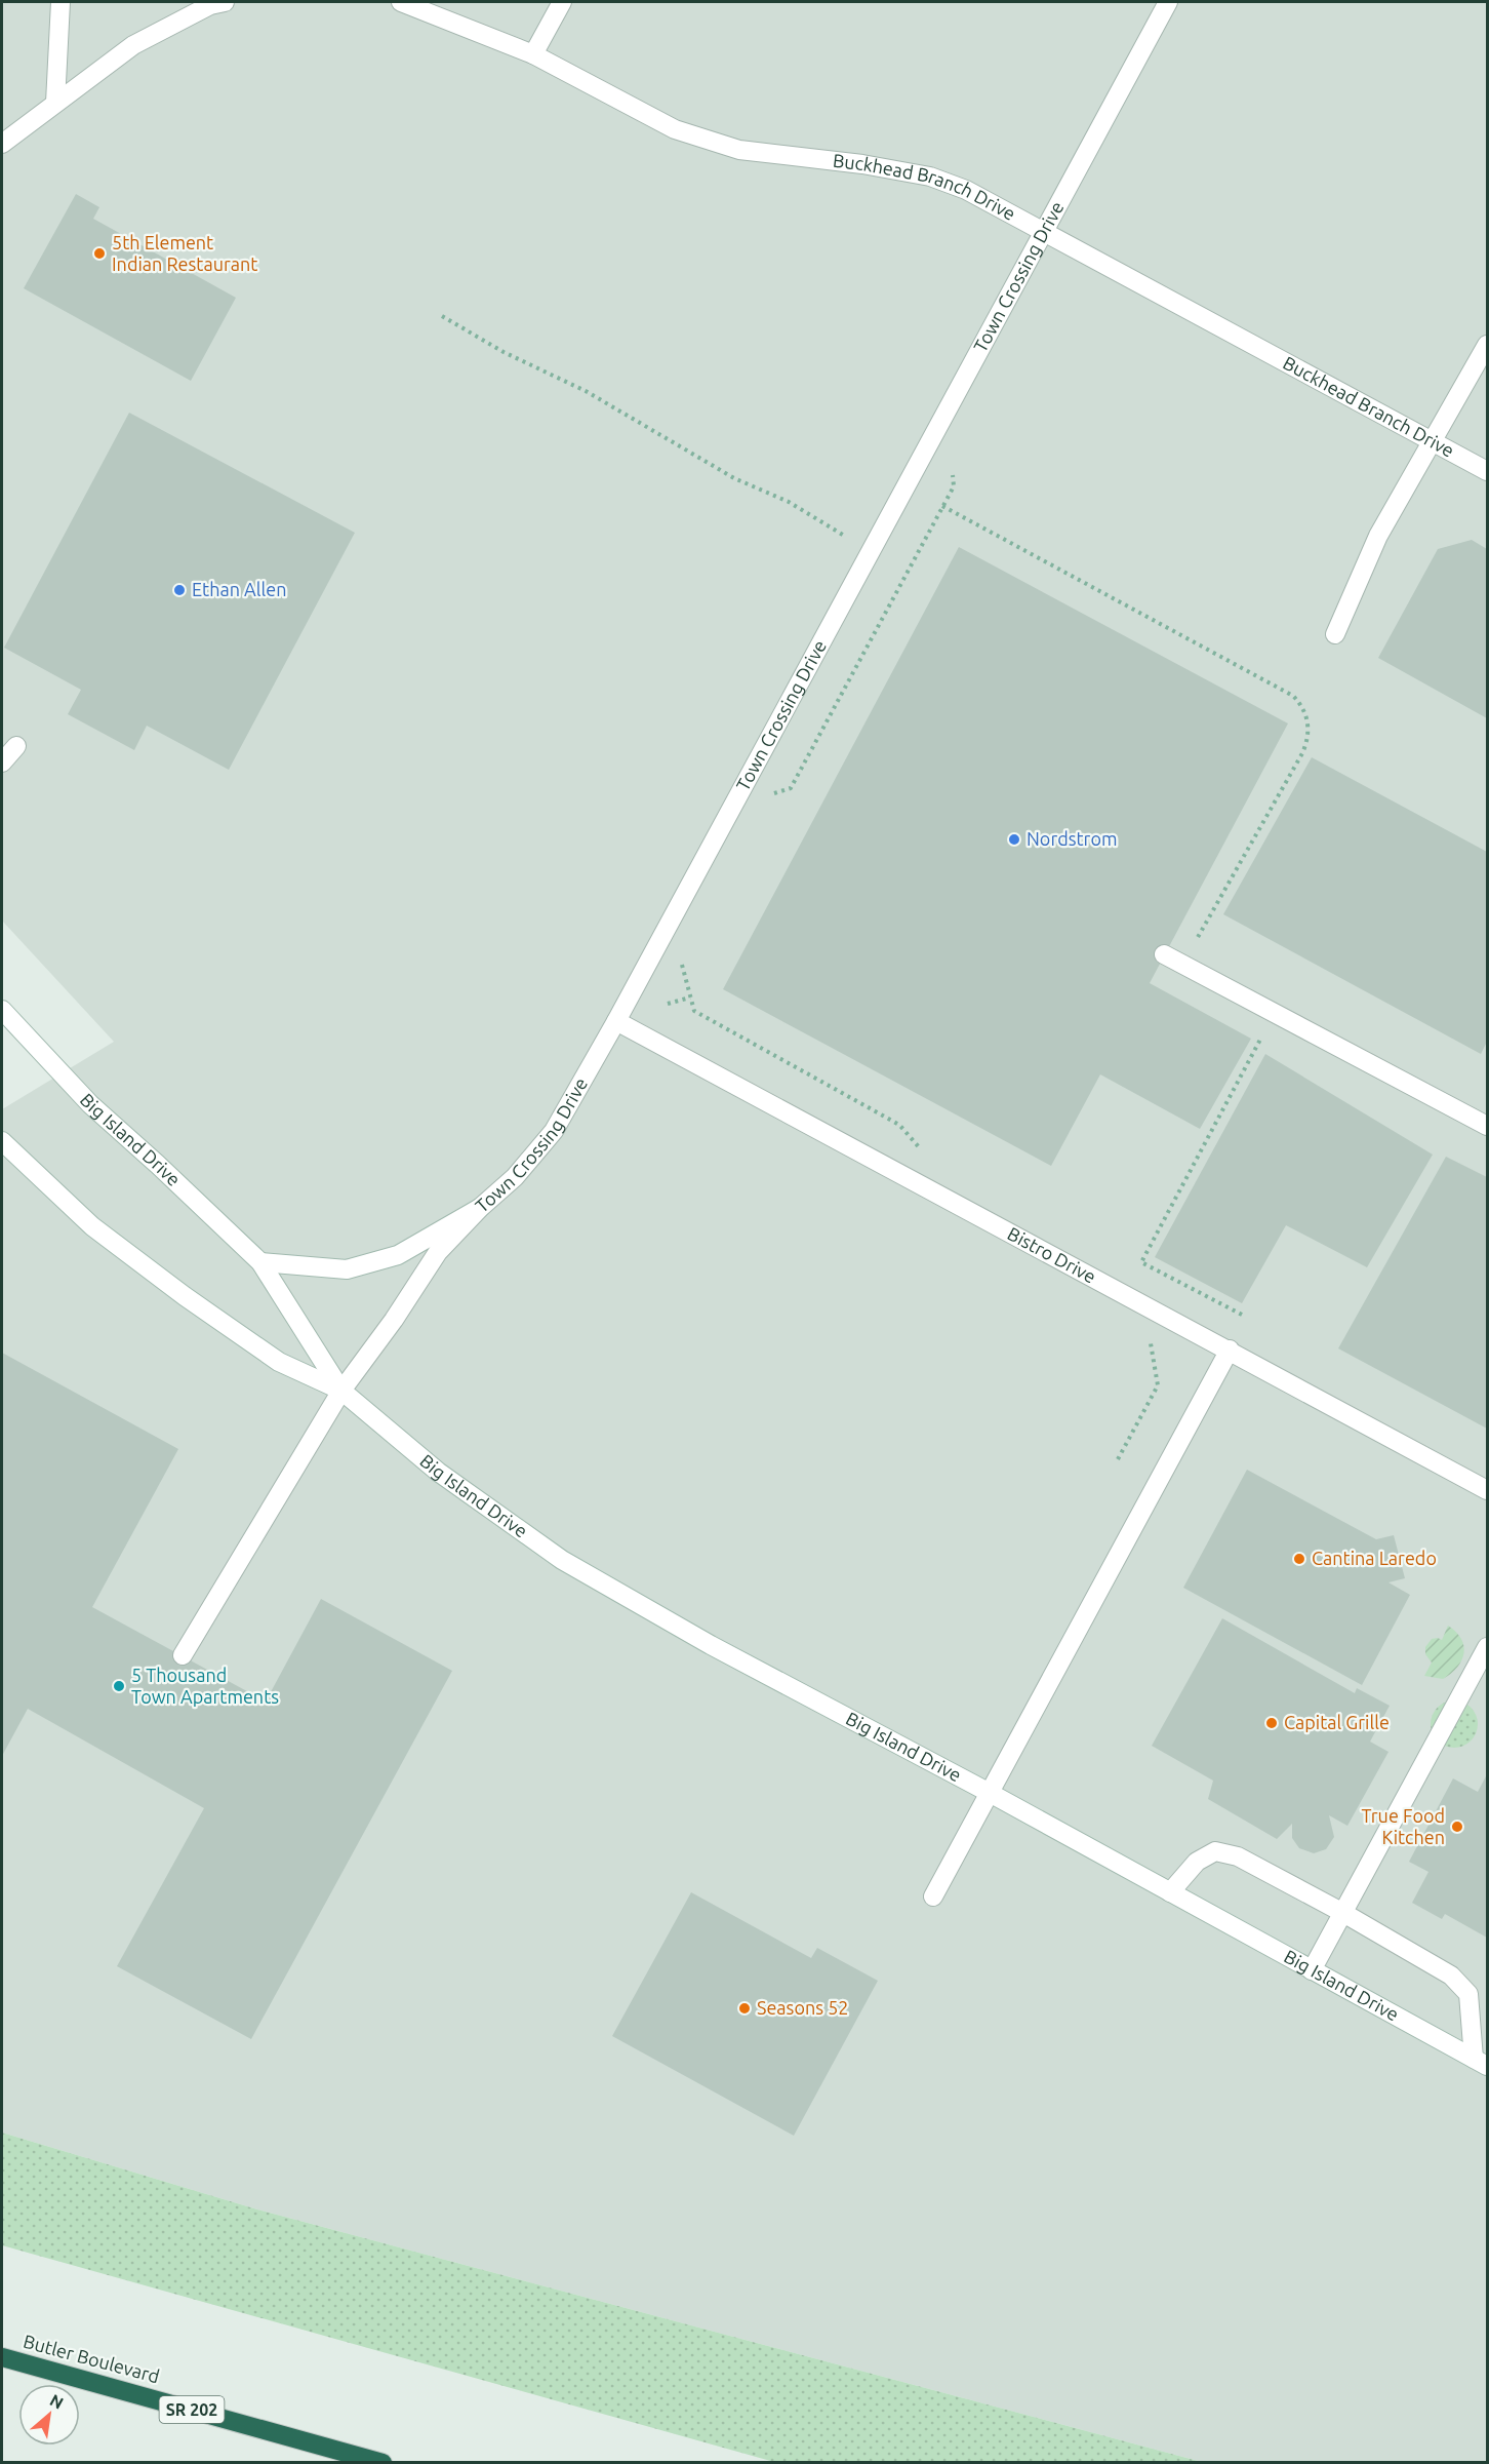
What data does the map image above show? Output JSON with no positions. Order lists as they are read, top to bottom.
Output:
{
  "streets": {
    "highway": ["Butler Boulevard", "SR 202"],
    "street": [
      "Buckhead Branch Drive",
      "Town Crossing Drive",
      "Big Island Drive",
      "Bistro Drive"
    ]
  },
  "crossings": [
    ["Buckhead Branch Drive", "Town Crossing Drive"],
    ["Town Crossing Drive", "Big Island Drive"],
    ["Town Crossing Drive", "Bistro Drive"]
  ],
  "places": [
    "5th Element Indian Restaurant",
    "Ethan Allen",
    "Nordstrom",
    "Cantina Laredo",
    "5 Thousand Town Apartments",
    "Capital Grille",
    "True Food Kitchen",
    "Seasons 52"
  ],
  "north": "top right"
}
